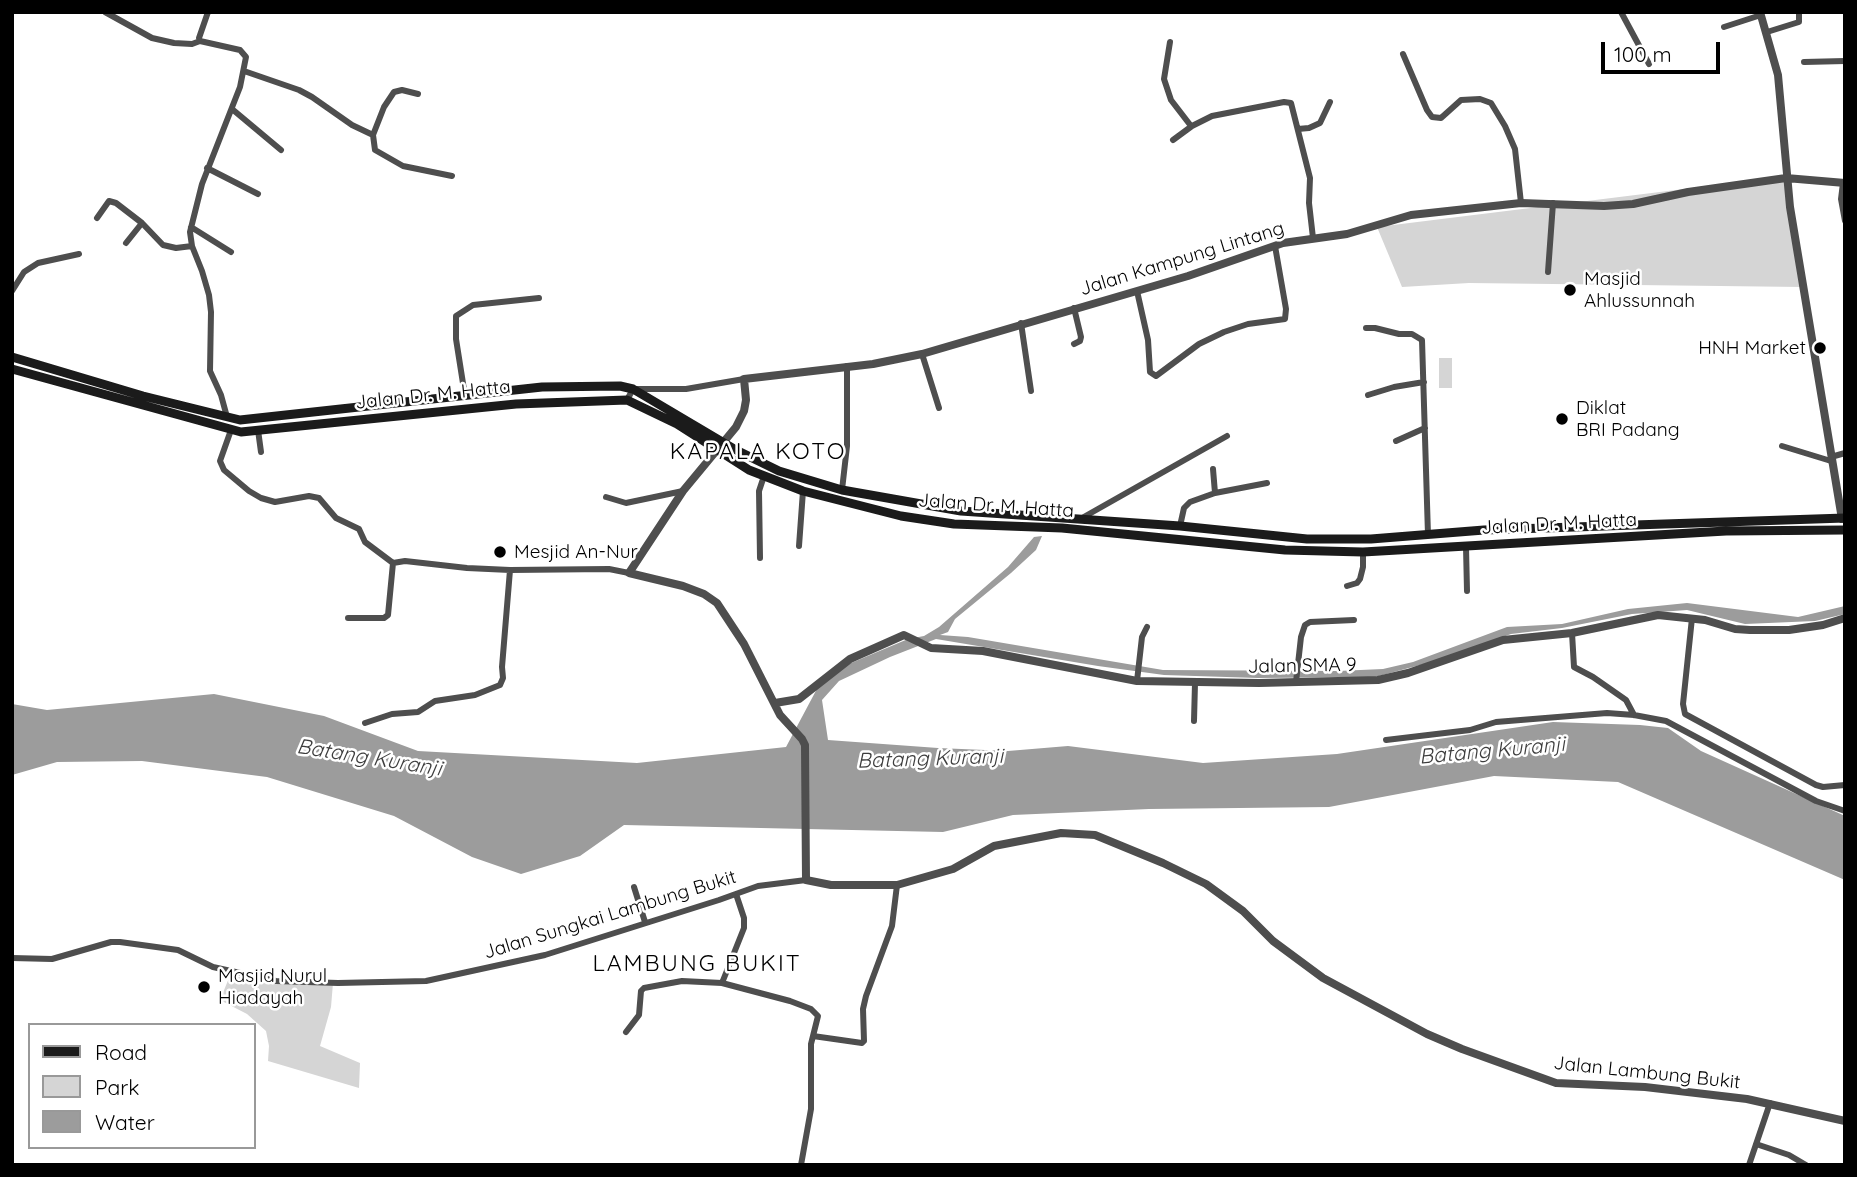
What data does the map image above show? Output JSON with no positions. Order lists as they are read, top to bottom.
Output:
{
  "streets": {
    "main road": ["Jalan Dr. M. Hatta"],
    "street": [
      "Jalan Kampung Lintang",
      "Jalan SMA 9",
      "Jalan Sungkai Lambung Bukit",
      "Jalan Lambung Bukit"
    ]
  },
  "crossings": [
    ["Jalan Kampung Lintang", "Jalan Dr. M. Hatta"],
    ["Jalan Sungkai Lambung Bukit", "Jalan Lambung Bukit"]
  ],
  "districts": ["KAPALA KOTO", "LAMBUNG BUKIT"],
  "water": ["Batang Kuranji"],
  "places": [
    "Masjid Ahlussunnah",
    "HNH Market",
    "Diklat BRI Padang",
    "Mesjid An-Nur",
    "Masjid Nurul Hiadayah"
  ],
  "legend": ["Road", "Park", "Water"],
  "scale_bar": "100 m"
}
